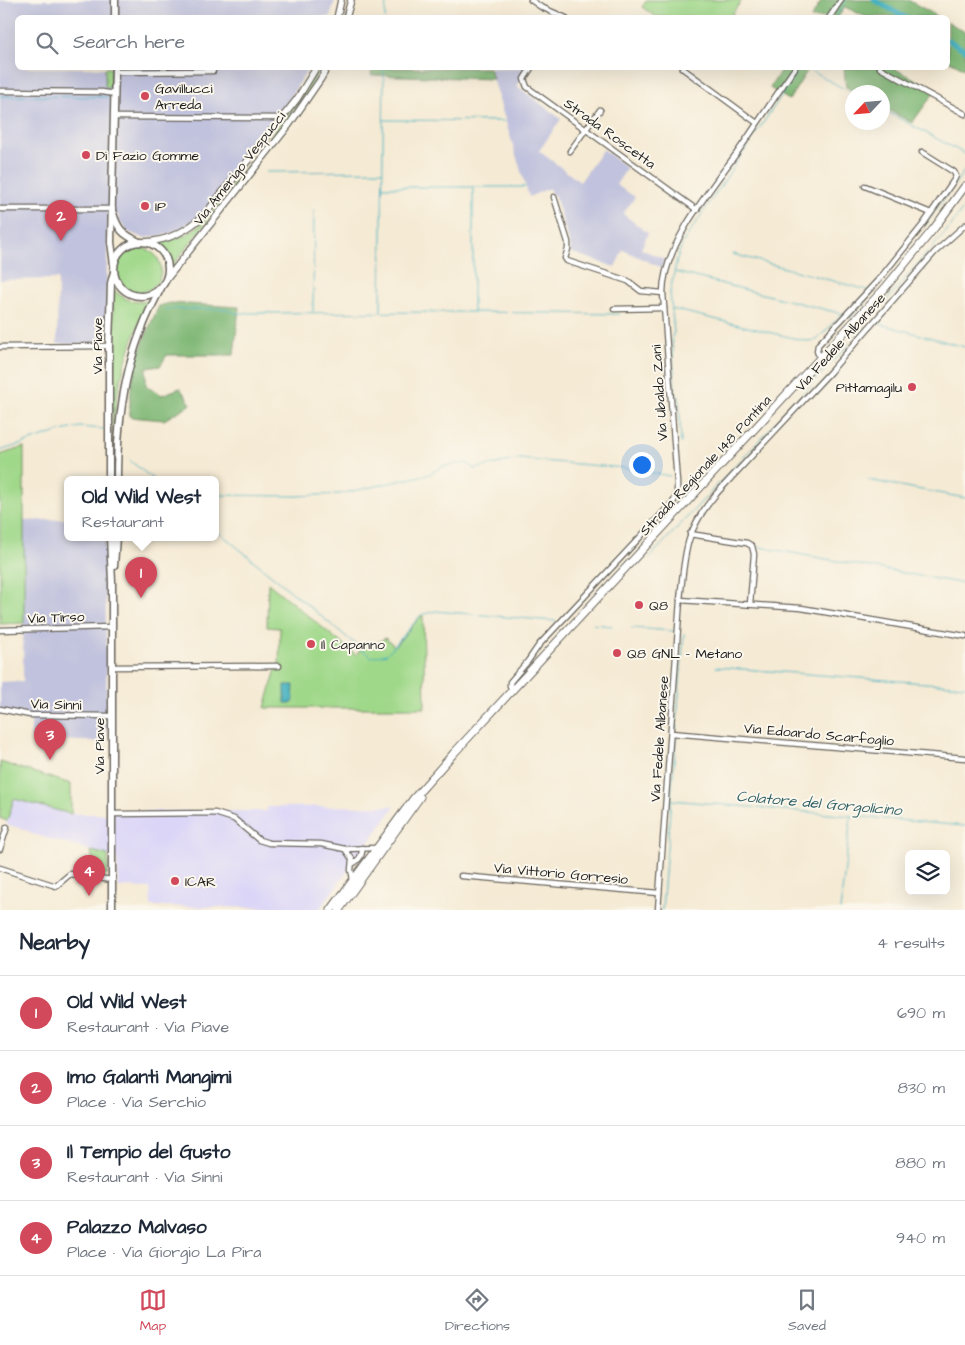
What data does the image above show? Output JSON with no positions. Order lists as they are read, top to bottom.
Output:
{
  "streets": {
    "main road": ["Via Piave", "Strada Regionale 148 Pontina"],
    "street": [
      "Strada Roscetta",
      "Via Amerigo Vespucci",
      "Via Fedele Albanese",
      "Via Ubaldo Zani",
      "Via Tirso",
      "Via Sinni",
      "Via Edoardo Scarfoglio",
      "Via Vittorio Gorresio"
    ]
  },
  "crossings": [
    ["Strada Roscetta", "Via Ubaldo Zani"],
    ["Via Amerigo Vespucci", "Via Piave"],
    ["Via Fedele Albanese", "Via Edoardo Scarfoglio"],
    ["Via Fedele Albanese", "Via Vittorio Gorresio"],
    ["Via Piave", "Via Tirso"],
    ["Via Piave", "Via Sinni"],
    ["Via Ubaldo Zani", "Strada Regionale 148 Pontina"]
  ],
  "water": ["Colatore del Gorgolicino"],
  "places": [
    "Gavillucci Arreda",
    "Di Fazio Gomme",
    "IP",
    "Pittamagilu",
    "Q8",
    "Il Capanno",
    "Q8 GNL - Metano",
    "ICAR"
  ],
  "north": "bottom left",
  "page": {
    "search": "Search here",
    "pins": [
      "2",
      "1",
      "3",
      "4"
    ],
    "popup": ["Old Wild West", "Restaurant"],
    "heading": ["Nearby", "4 results"],
    "list": [
      {
        "mark": "1",
        "name": "Old Wild West",
        "note": "Restaurant · Via Piave",
        "value": "690 m"
      },
      {
        "mark": "2",
        "name": "Imo Galanti Mangimi",
        "note": "Place · Via Serchio",
        "value": "830 m"
      },
      {
        "mark": "3",
        "name": "Il Tempio del Gusto",
        "note": "Restaurant · Via Sinni",
        "value": "880 m"
      },
      {
        "mark": "4",
        "name": "Palazzo Malvaso",
        "note": "Place · Via Giorgio La Pira",
        "value": "940 m"
      }
    ],
    "nav": ["Map", "Directions", "Saved"]
  }
}
